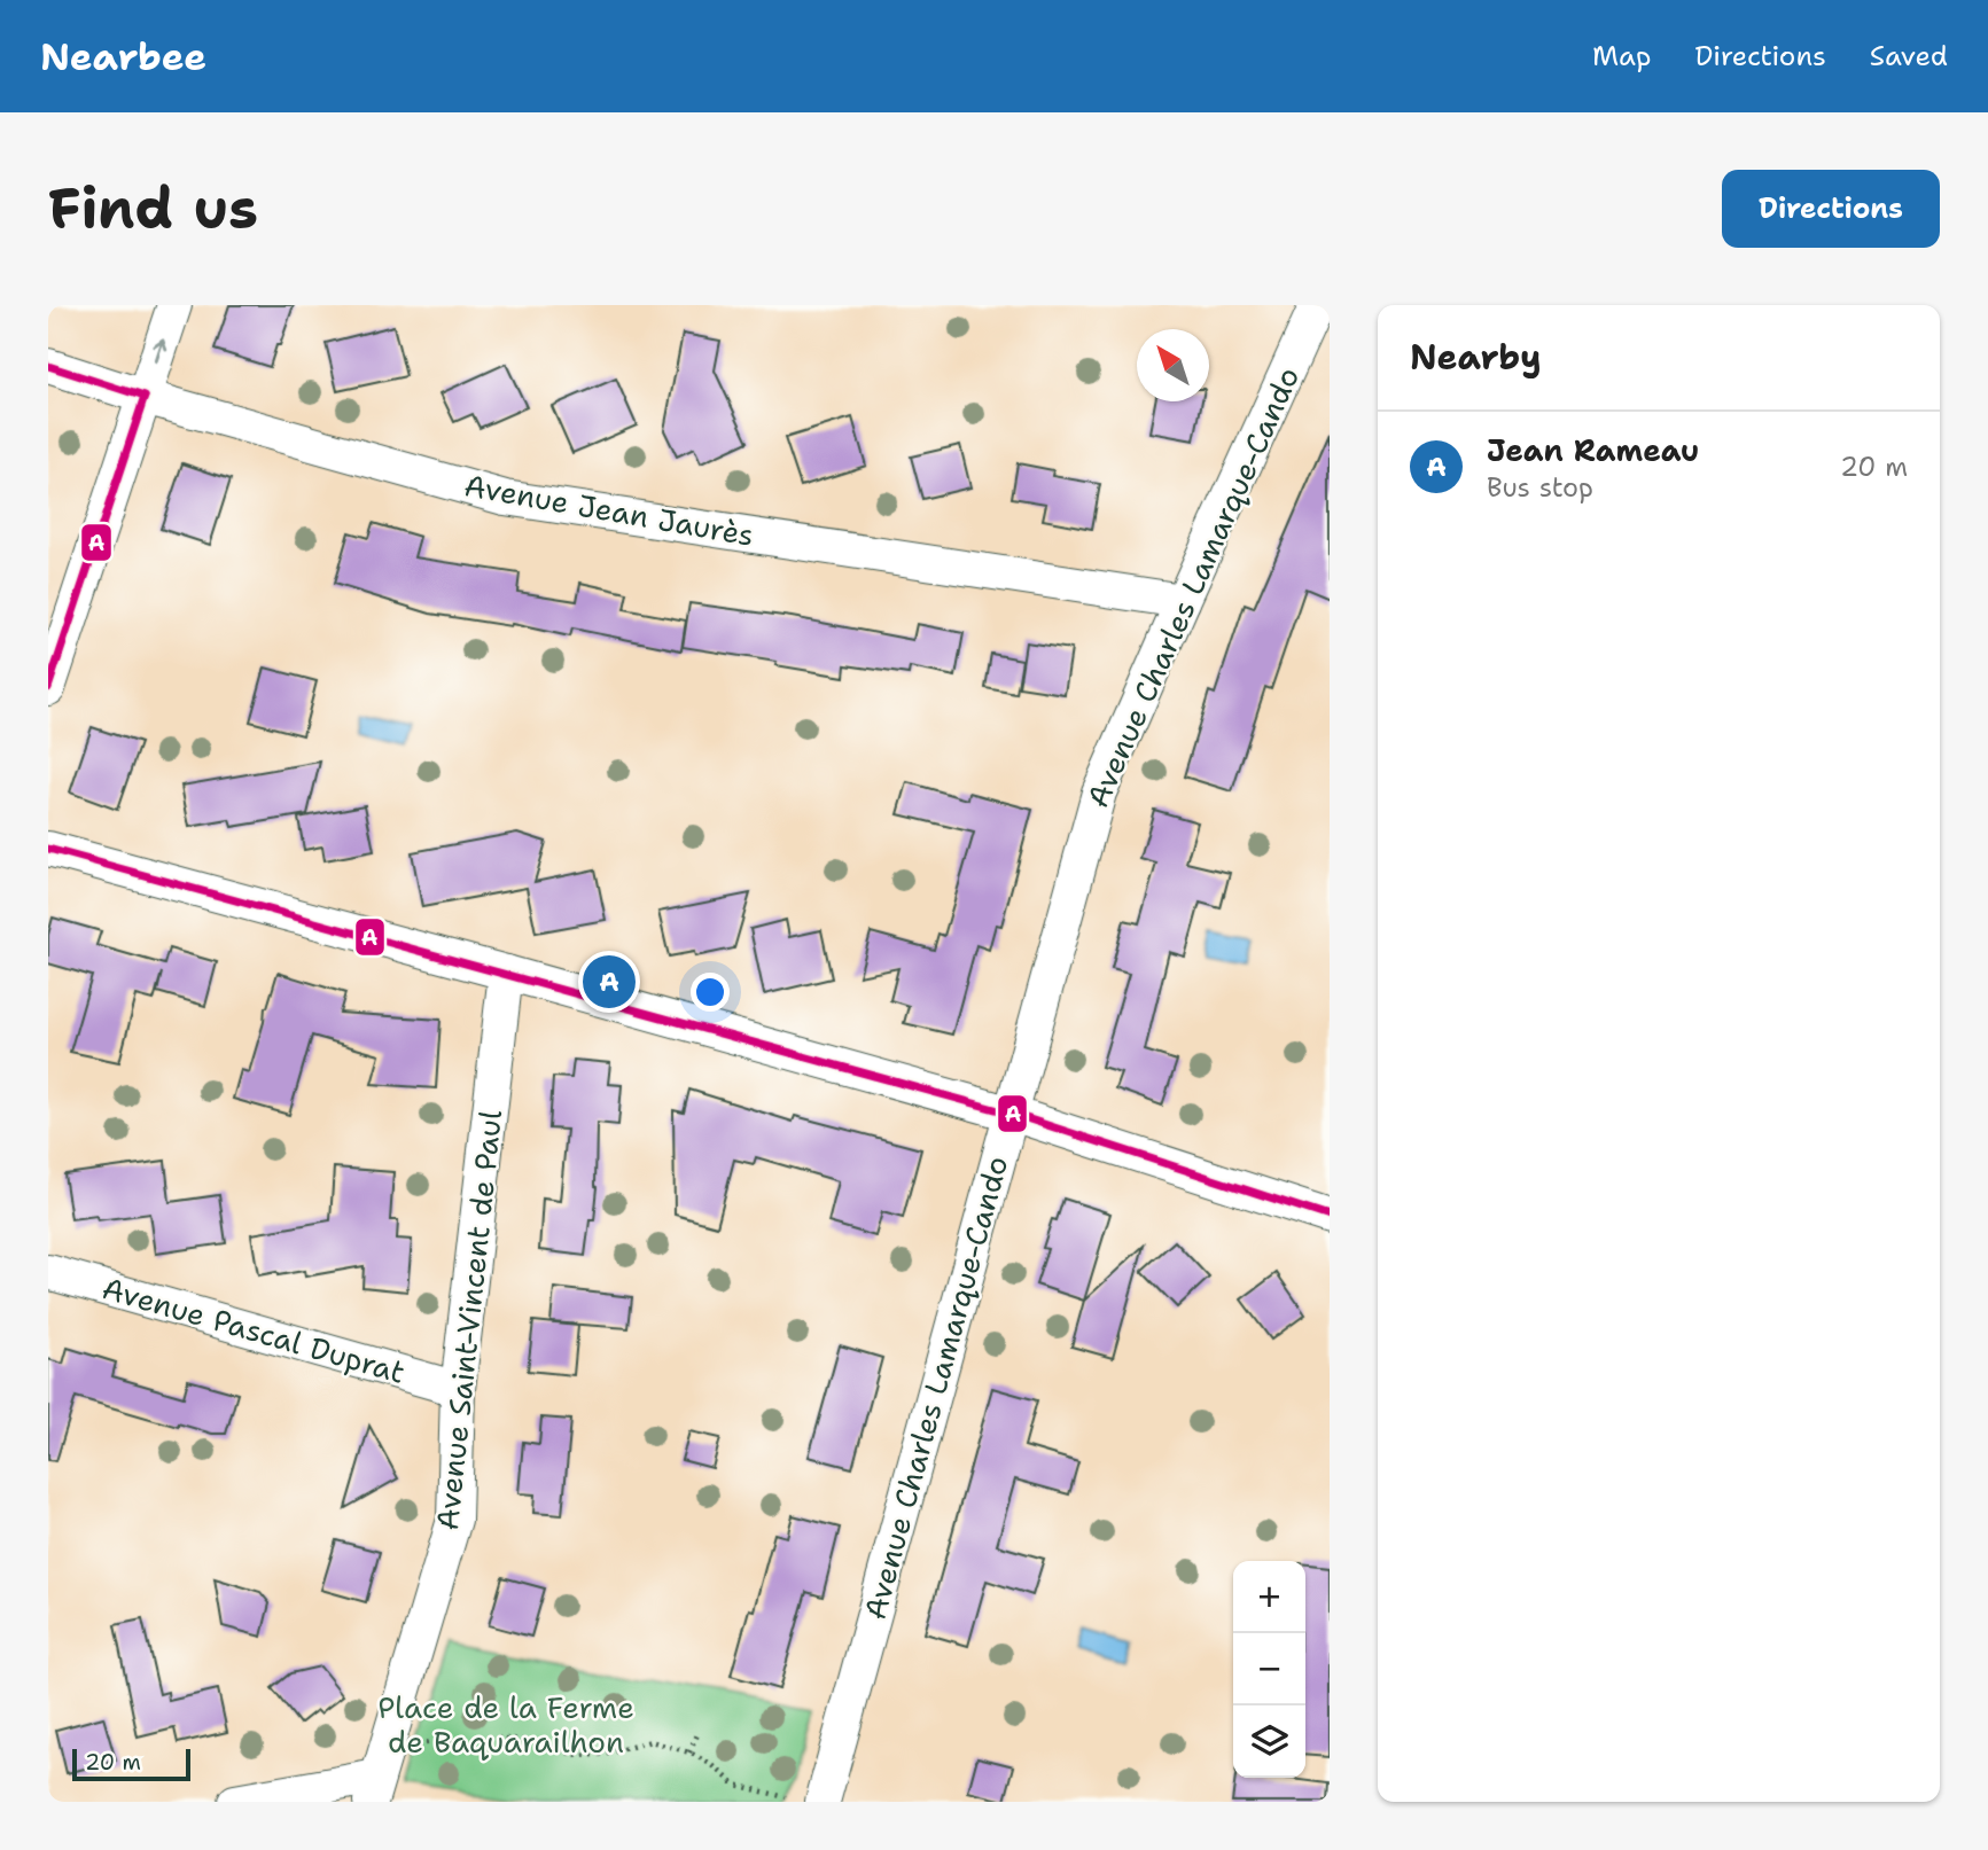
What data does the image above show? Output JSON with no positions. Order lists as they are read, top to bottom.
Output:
{
  "streets": {
    "street": [
      "Avenue Jean Jaurès",
      "Avenue Charles Lamarque-Cando",
      "Avenue Saint-Vincent de Paul",
      "Avenue Pascal Duprat"
    ]
  },
  "crossings": [
    ["Avenue Jean Jaurès", "Avenue Charles Lamarque-Cando"],
    ["Avenue Saint-Vincent de Paul", "Avenue Pascal Duprat"]
  ],
  "parks": ["Place de la Ferme de Baquarailhon"],
  "lines": ["transit line A"],
  "scale_bar": "20 m",
  "north": "top left",
  "page": {
    "header": "Nearbee",
    "nav": ["Map", "Directions", "Saved"],
    "buttons": "Directions",
    "title": "Find us",
    "heading": "Nearby",
    "list": [
      {
        "mark": "A",
        "name": "Jean Rameau",
        "note": "Bus stop",
        "value": "20 m"
      }
    ],
    "pins": "A",
    "map_buttons": ["+", "−"],
    "scale": "20 m"
  }
}
